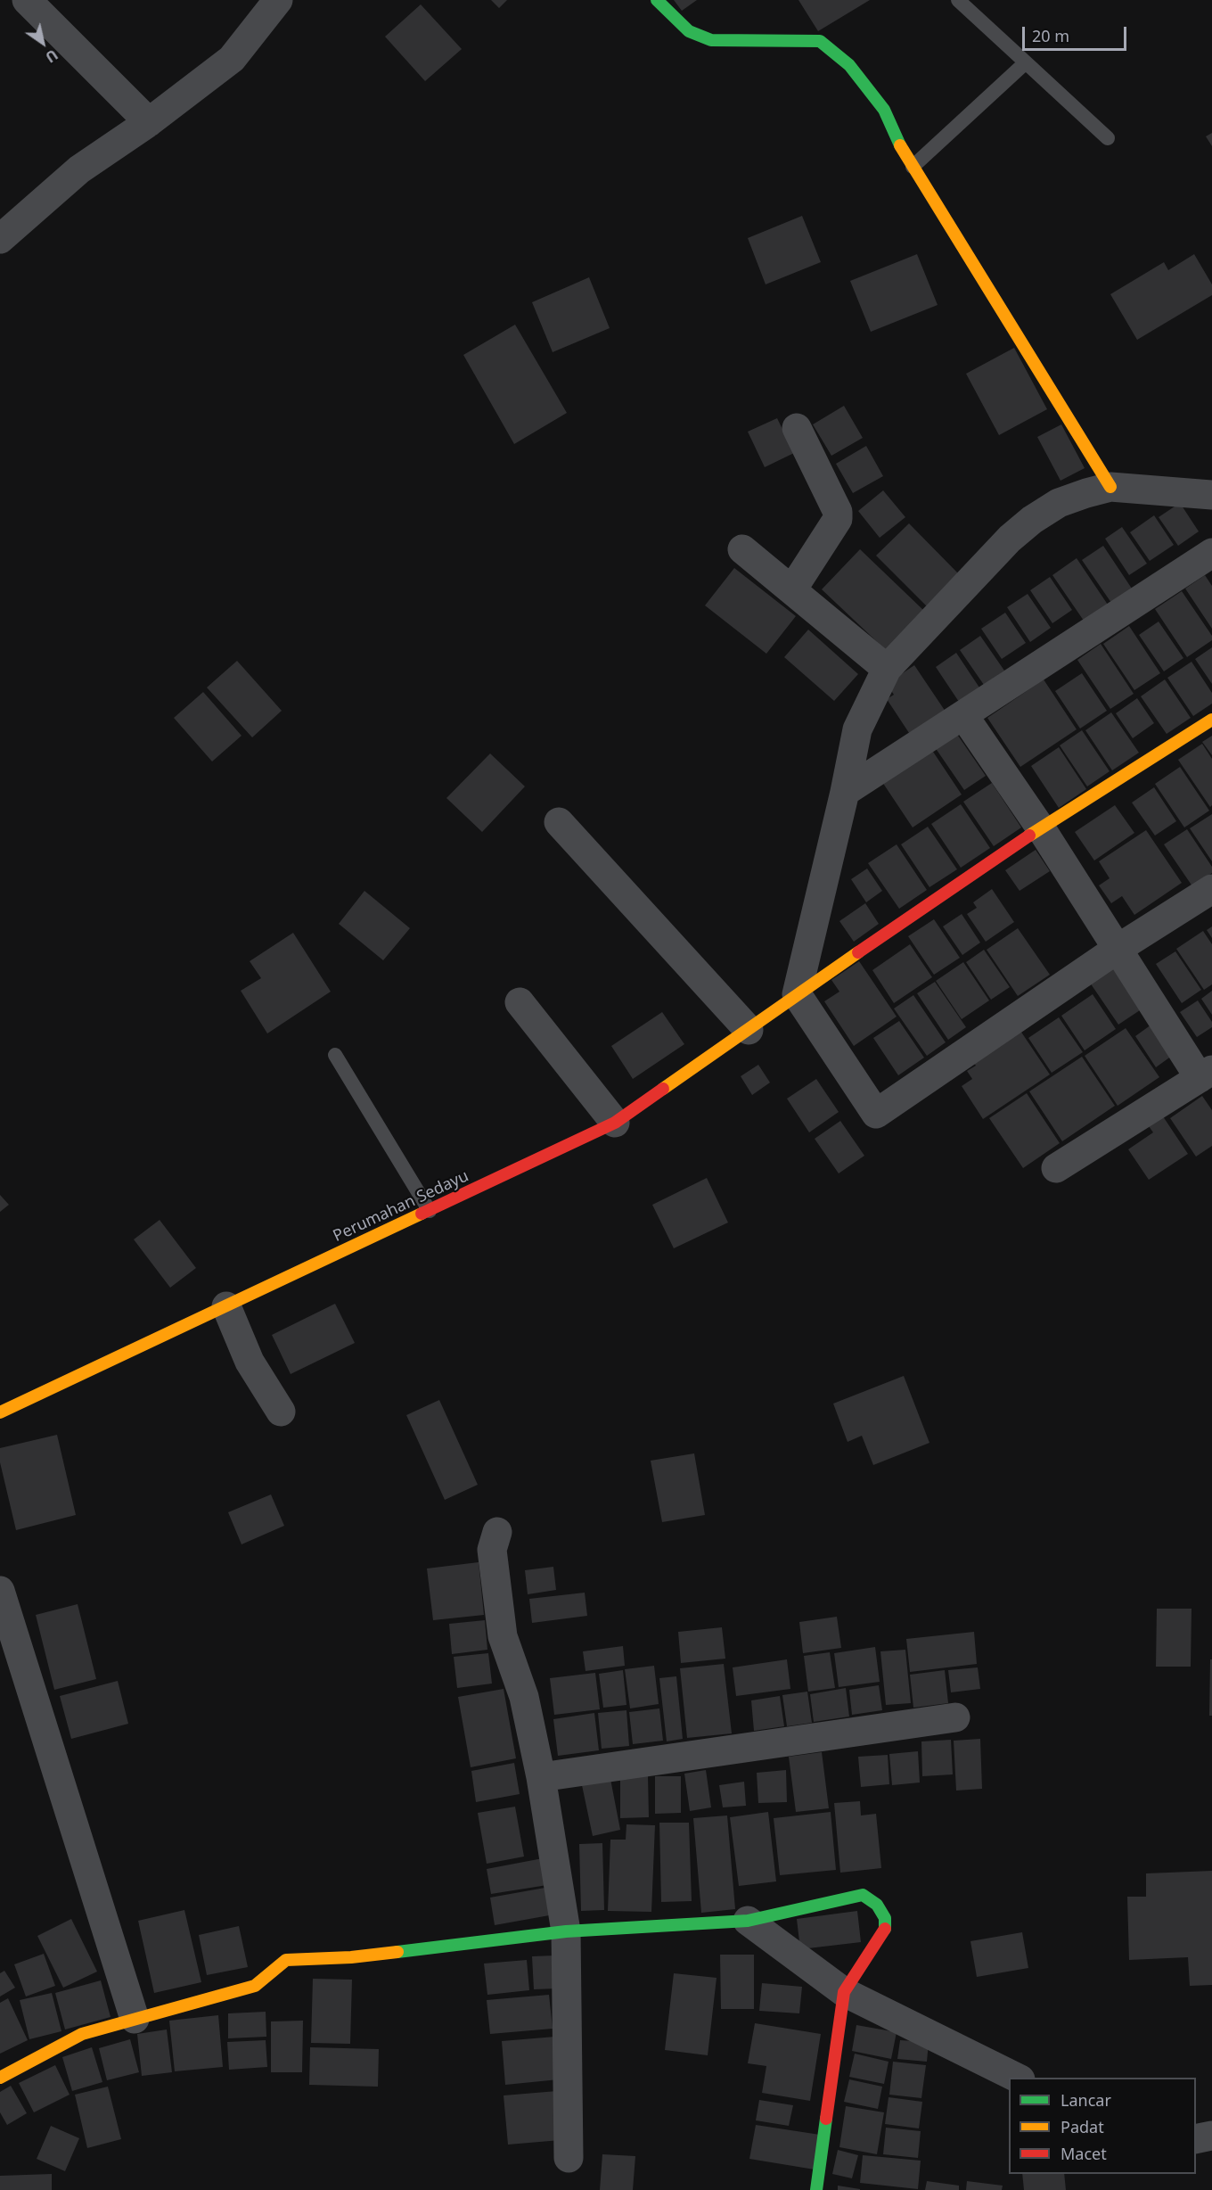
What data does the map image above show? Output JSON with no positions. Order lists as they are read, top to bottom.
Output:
{
  "streets": {
    "street": ["Perumahan Sedayu"]
  },
  "legend": ["Lancar", "Padat", "Macet"],
  "scale_bar": "20 m",
  "north": "bottom right"
}
